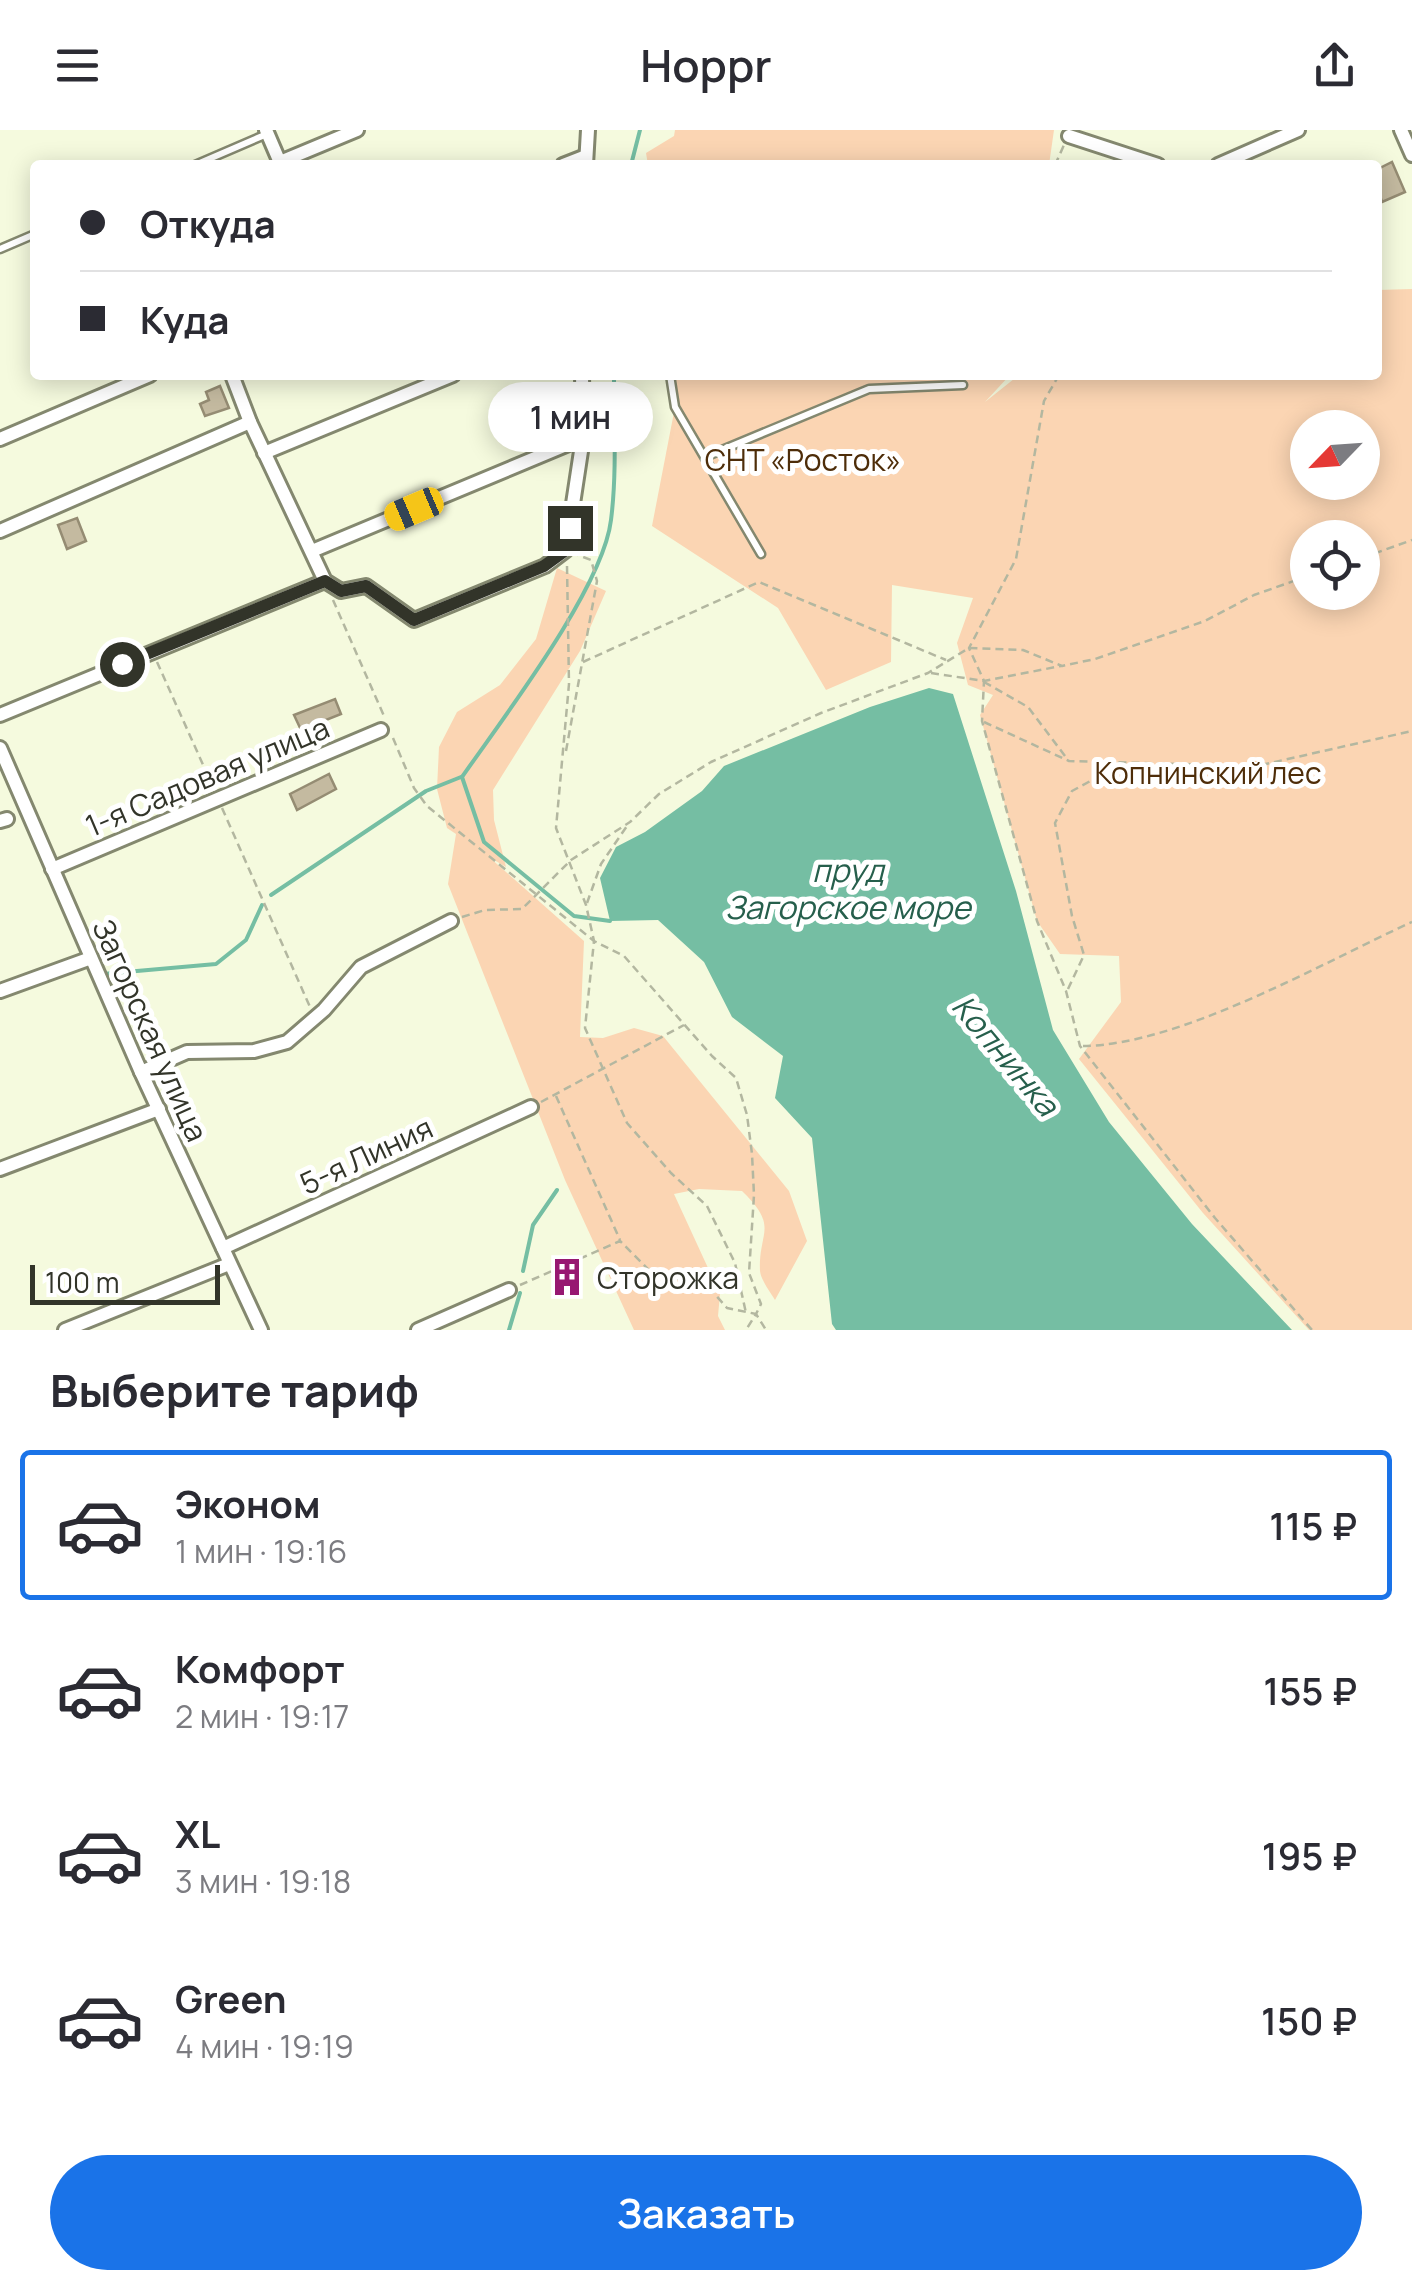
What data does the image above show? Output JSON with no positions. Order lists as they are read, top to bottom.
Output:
{
  "streets": {
    "street": ["1-я Садовая улица", "Загорская улица", "5-я Линия"]
  },
  "crossings": [
    ["1-я Садовая улица", "Загорская улица"],
    ["Загорская улица", "5-я Линия"]
  ],
  "water": ["пруд Загорское море", "Копнинка"],
  "parks": ["СНТ «Росток»", "Копнинский лес"],
  "places": {
    "building": ["Сторожка"]
  },
  "scale_bar": "100 m",
  "north": "bottom left",
  "page": {
    "header": "Hoppr",
    "banner": ["Откуда", "Куда"],
    "bubble": "1 мин",
    "scale": "100 m",
    "heading": "Выберите тариф",
    "list": [
      {
        "name": "Эконом",
        "note": "1 мин · 19:16",
        "value": "115 ₽"
      },
      {
        "name": "Комфорт",
        "note": "2 мин · 19:17",
        "value": "155 ₽"
      },
      {
        "name": "XL",
        "note": "3 мин · 19:18",
        "value": "195 ₽"
      },
      {
        "name": "Green",
        "note": "4 мин · 19:19",
        "value": "150 ₽"
      }
    ],
    "buttons": "Заказать"
  }
}
